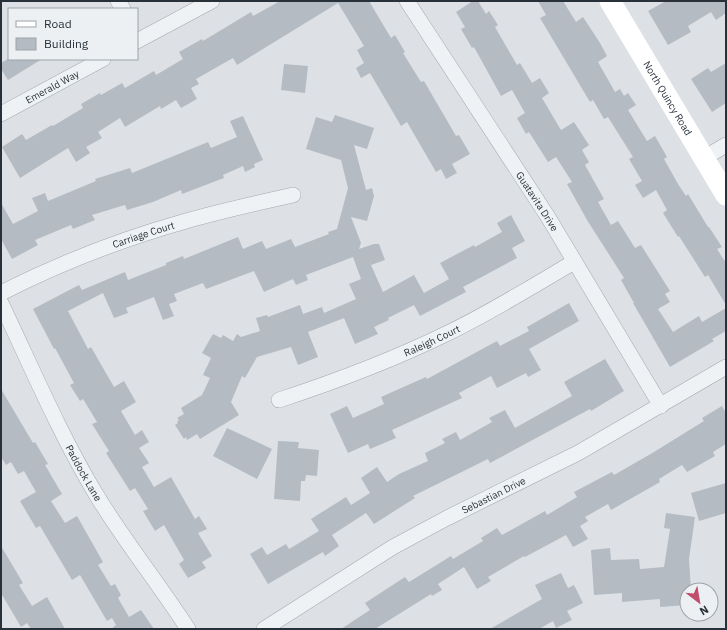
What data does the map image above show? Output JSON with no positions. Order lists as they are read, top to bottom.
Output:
{
  "streets": {
    "street": [
      "Emerald Way",
      "North Quincy Road",
      "Guatavita Drive",
      "Carriage Court",
      "Raleigh Court",
      "Paddock Lane",
      "Sebastian Drive"
    ]
  },
  "crossings": [
    ["Guatavita Drive", "Raleigh Court"],
    ["Guatavita Drive", "Sebastian Drive"]
  ],
  "legend": ["Road", "Building"],
  "north": "bottom right"
}
